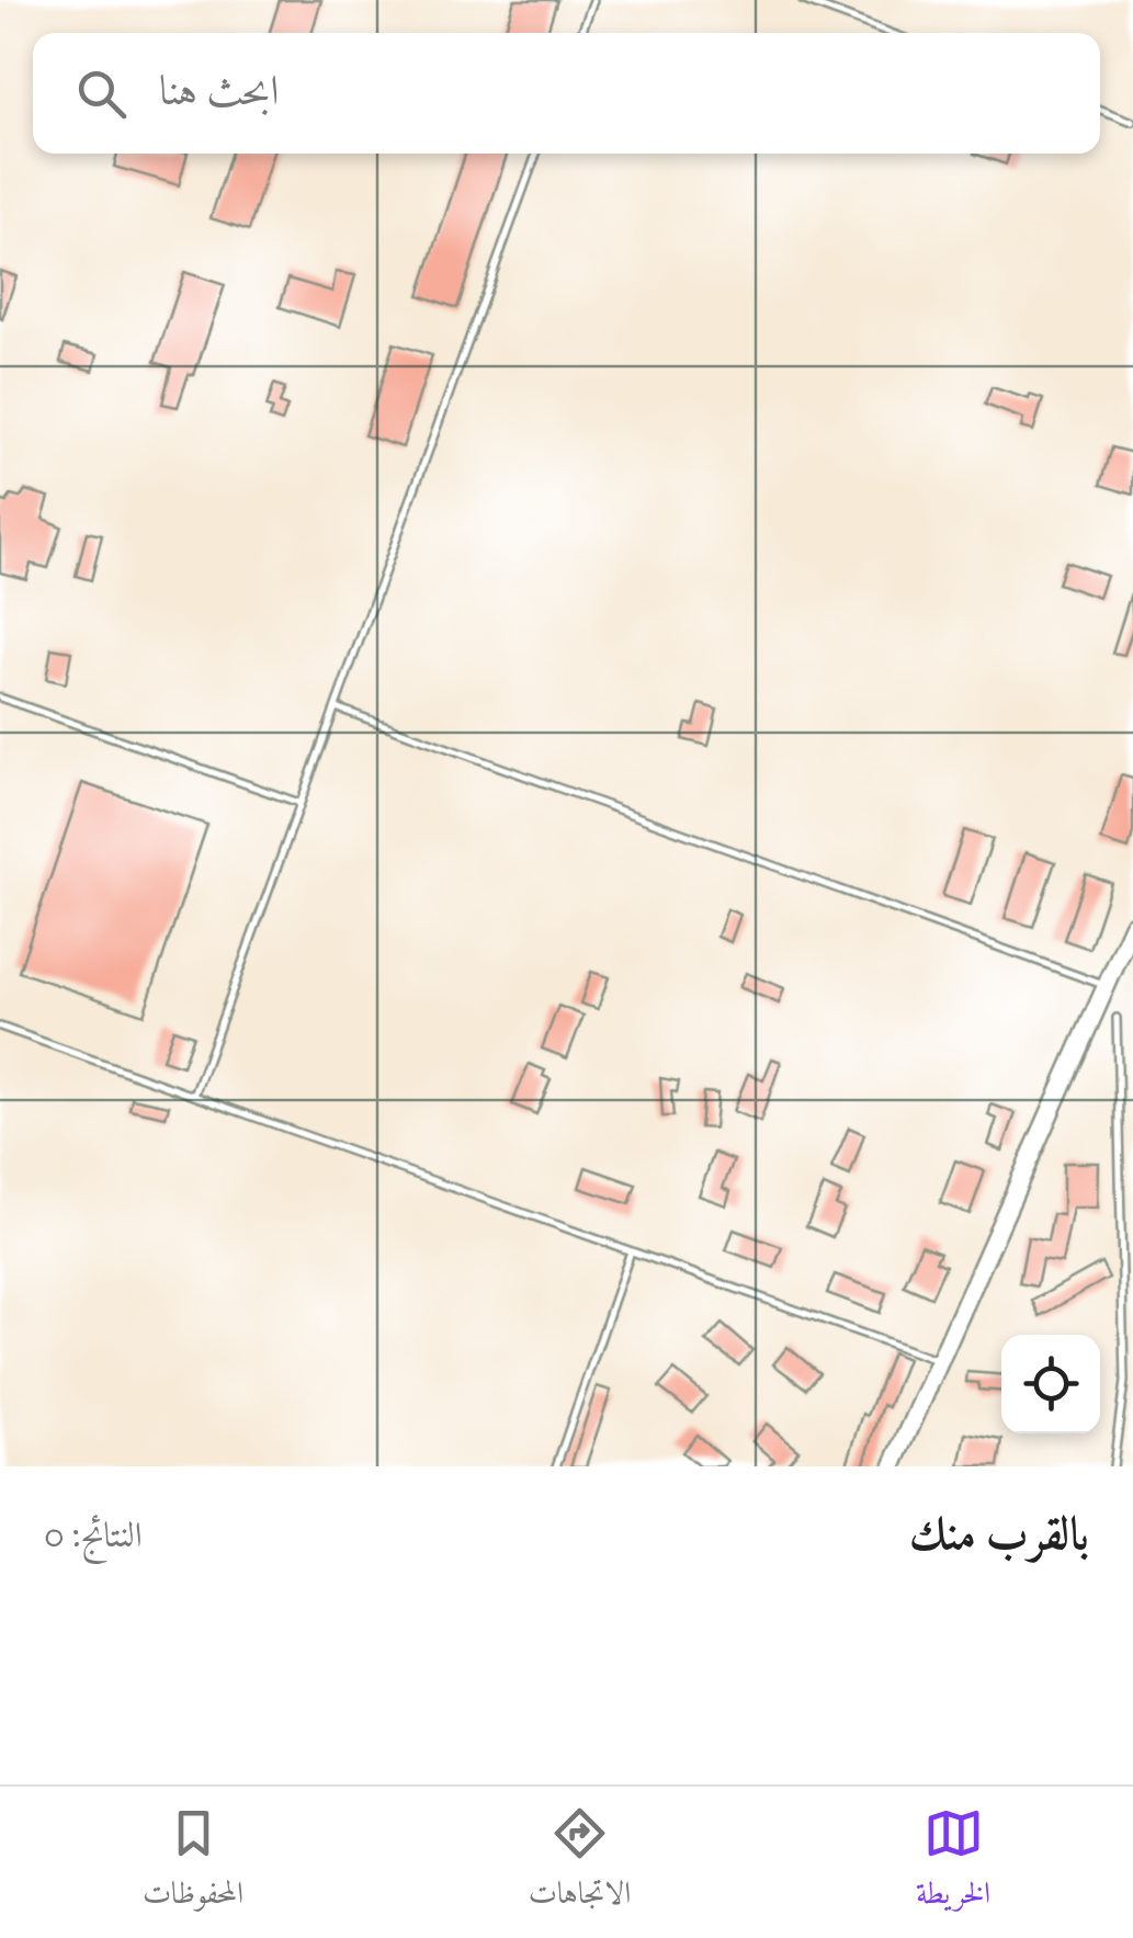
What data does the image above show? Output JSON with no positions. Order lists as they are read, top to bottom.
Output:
{
  "page": {
    "search": "ابحث هنا",
    "heading": ["بالقرب منك", "النتائج: 0"],
    "nav": ["الخريطة", "الاتجاهات", "المحفوظات"]
  }
}
